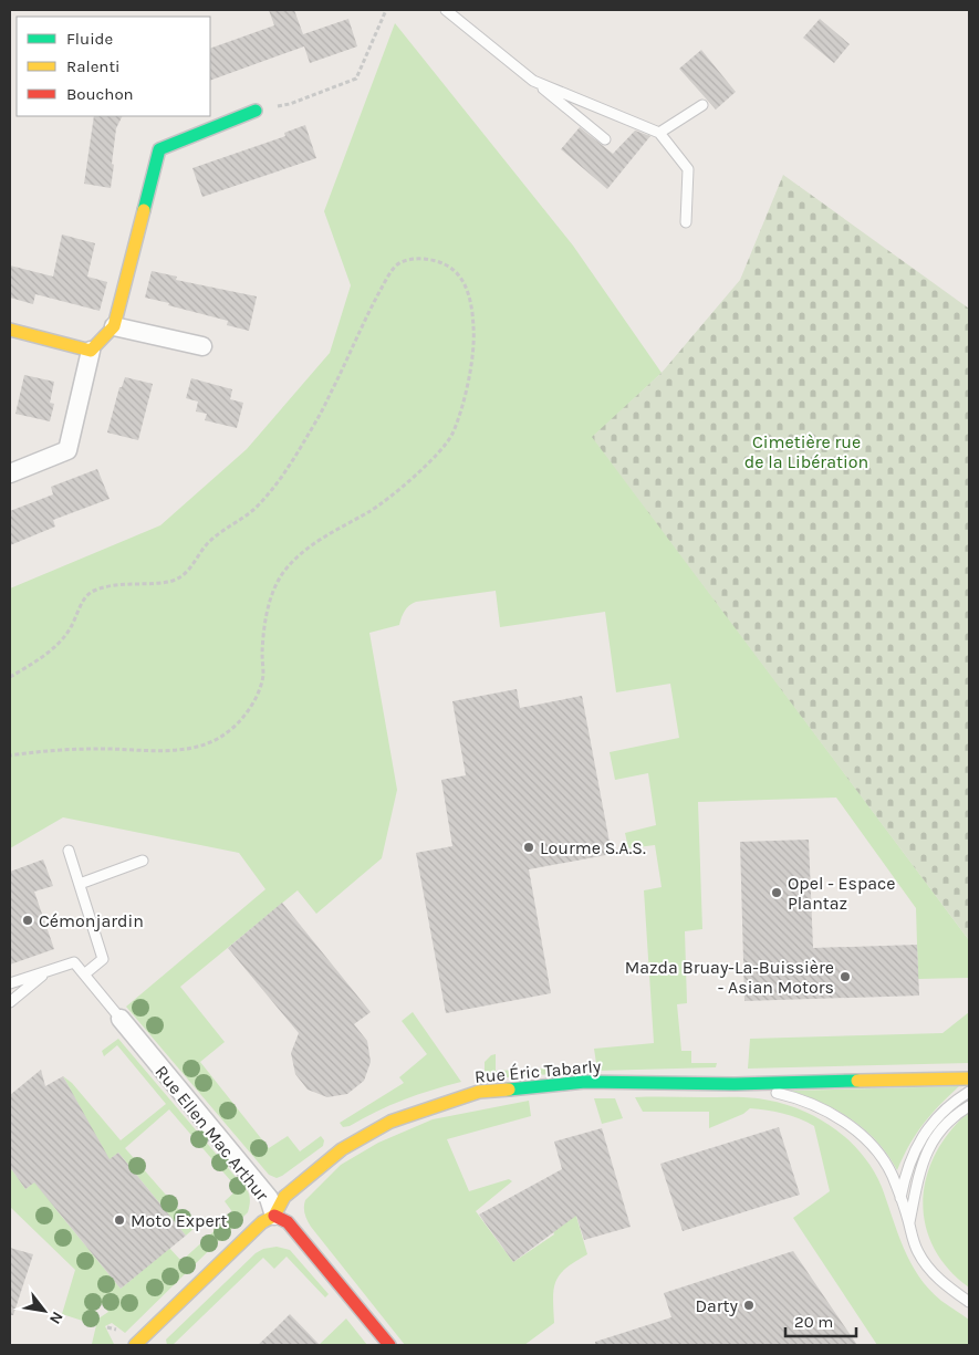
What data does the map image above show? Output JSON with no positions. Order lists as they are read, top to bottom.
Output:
{
  "streets": {
    "street": ["Rue Éric Tabarly", "Rue Ellen Mac Arthur"]
  },
  "crossings": [
    ["Rue Éric Tabarly", "Rue Ellen Mac Arthur"]
  ],
  "parks": ["Cimetière rue de la Libération"],
  "places": [
    "Lourme S.A.S.",
    "Opel - Espace Plantaz",
    "Cémonjardin",
    "Mazda Bruay-La-Buissière - Asian Motors",
    "Moto Expert",
    "Darty"
  ],
  "legend": ["Fluide", "Ralenti", "Bouchon"],
  "scale_bar": "20 m",
  "north": "bottom right"
}
